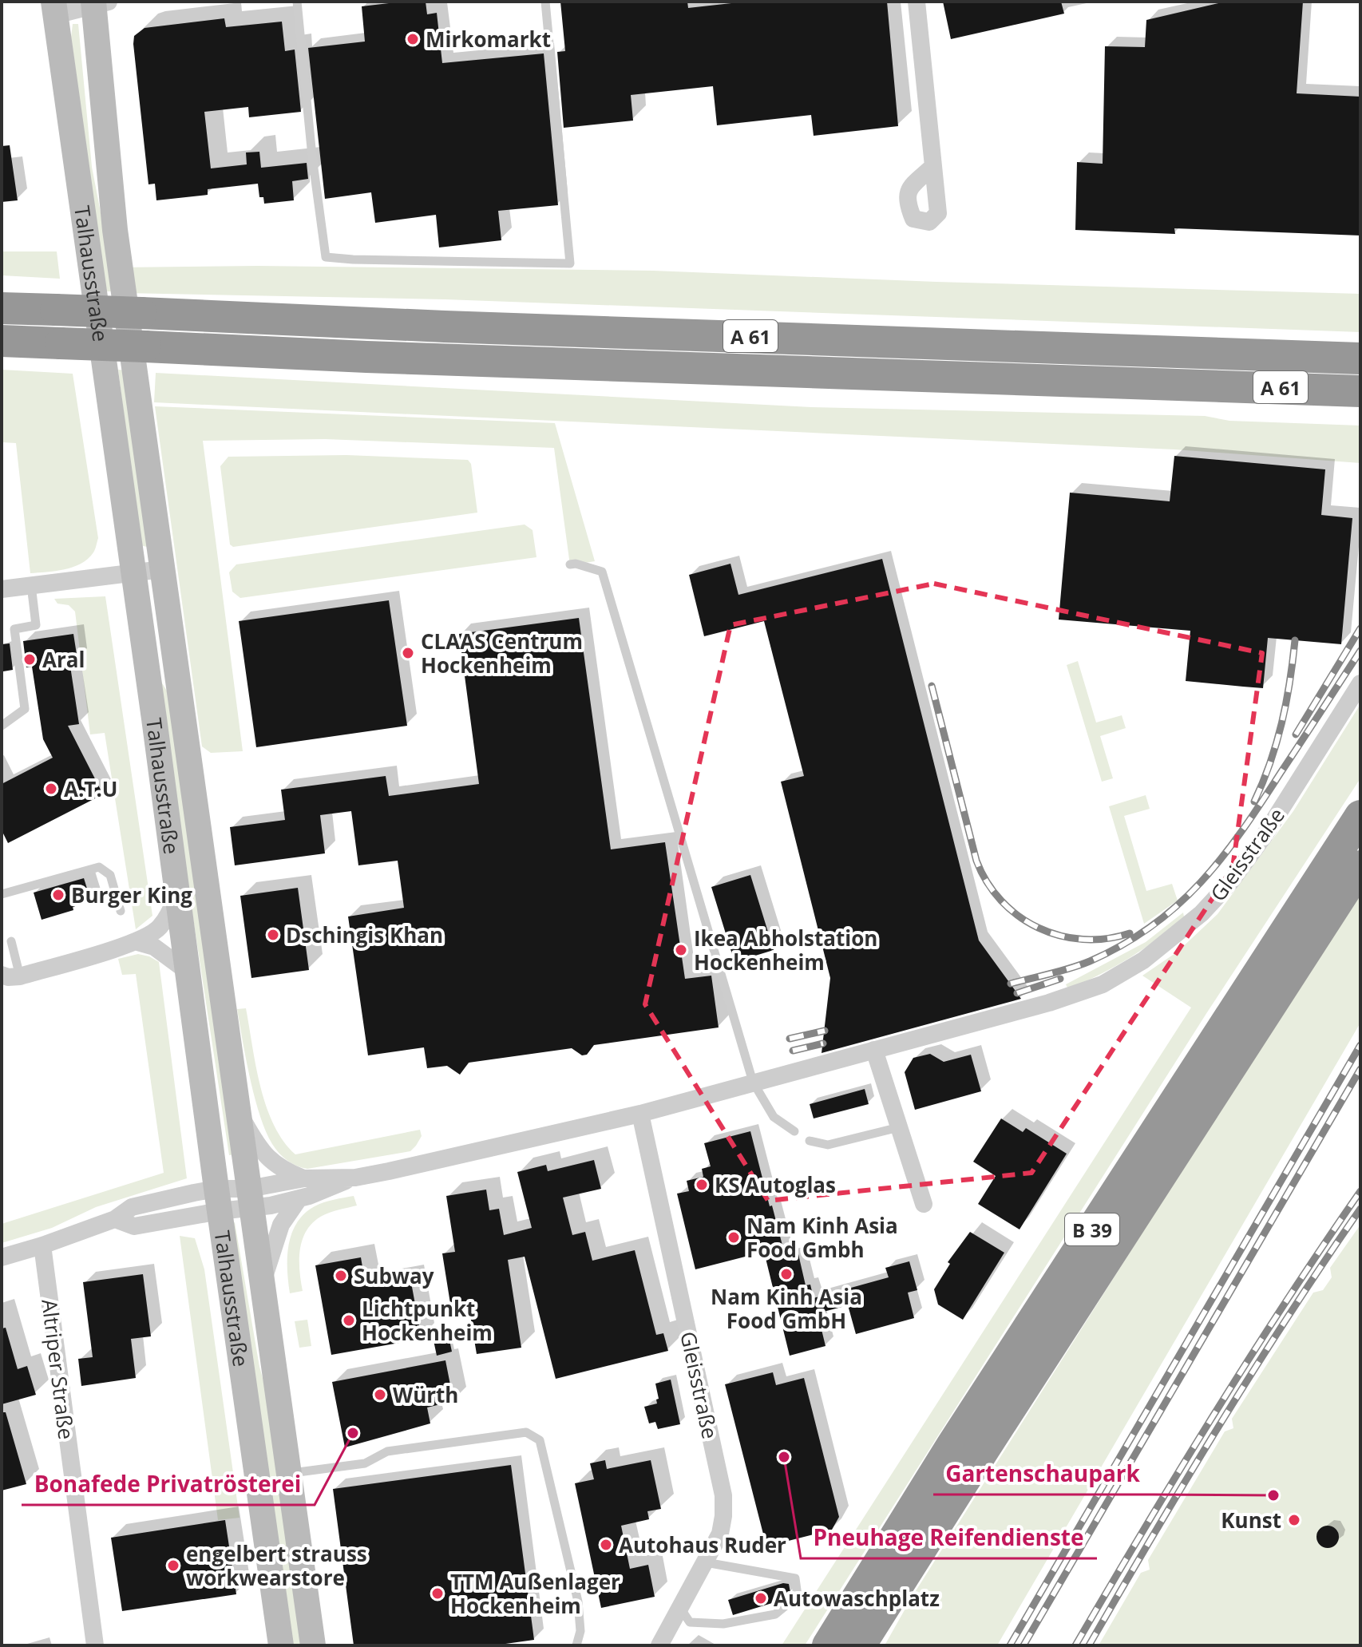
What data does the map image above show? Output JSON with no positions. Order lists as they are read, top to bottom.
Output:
{
  "streets": {
    "highway": ["A 61", "B 39"],
    "main road": ["Talhausstraße"],
    "street": ["Gleisstraße", "Altriper Straße"]
  },
  "crossings": [
    ["Talhausstraße", "Gleisstraße"]
  ],
  "places": [
    "Mirkomarkt",
    "CLAAS Centrum Hockenheim",
    "Aral",
    "A.T.U",
    "Burger King",
    "Dschingis Khan",
    "Ikea Abholstation Hockenheim",
    "KS Autoglas",
    "Nam Kinh Asia Food Gmbh",
    "Nam Kinh Asia Food GmbH",
    "Subway",
    "Lichtpunkt Hockenheim",
    "Würth",
    "Bonafede Privatrösterei",
    "Pneuhage Reifendienste",
    "Gartenschaupark",
    "Kunst",
    "Autohaus Ruder",
    "engelbert strauss workwearstore",
    "TTM Außenlager Hockenheim",
    "Autowaschplatz"
  ]
}
